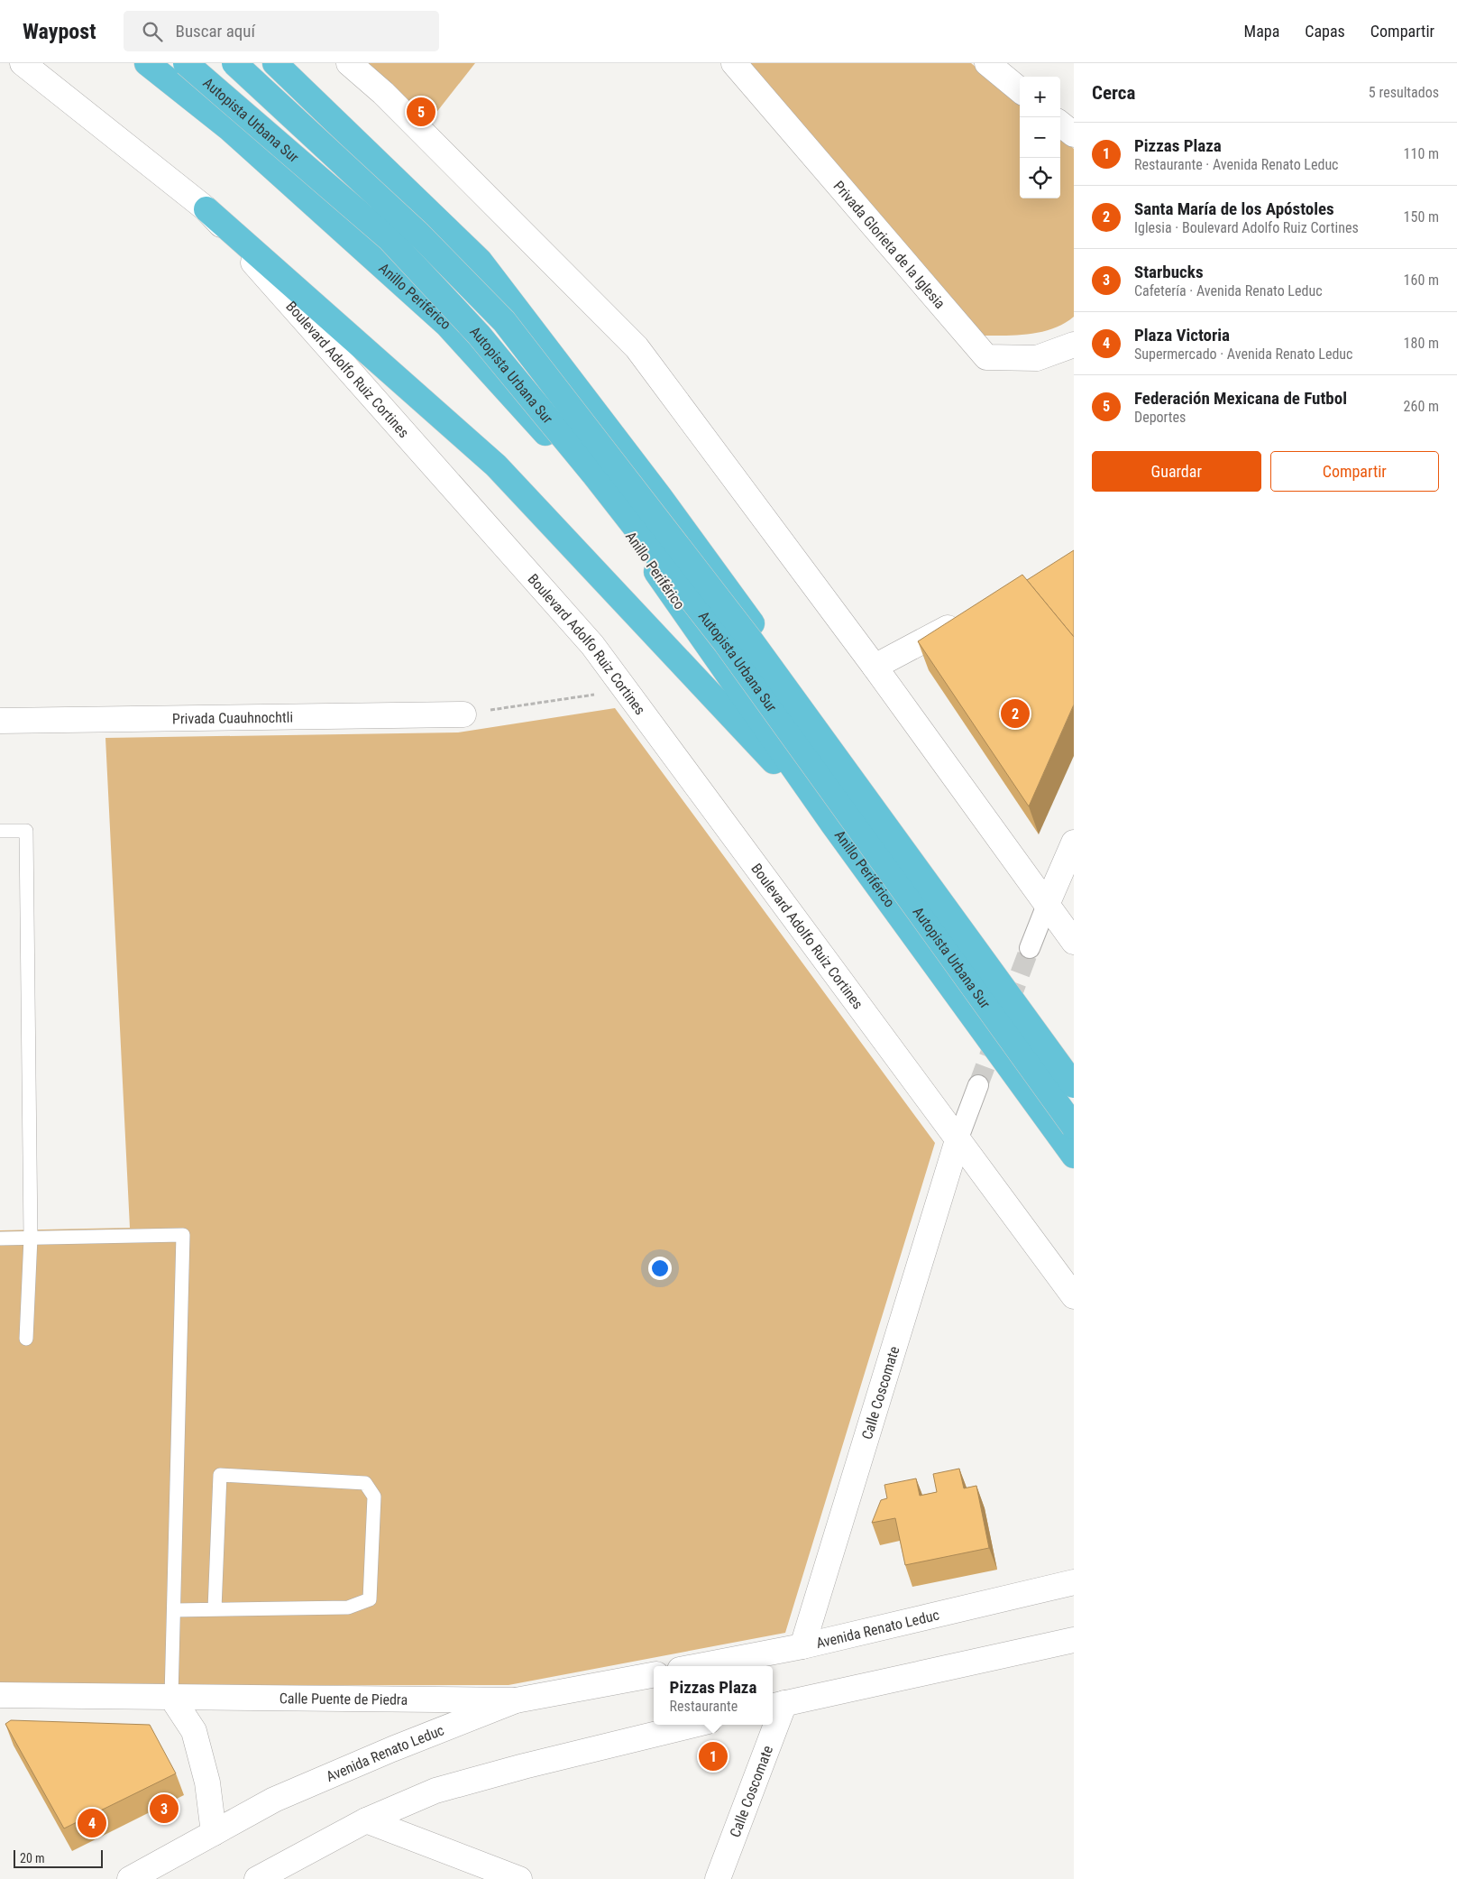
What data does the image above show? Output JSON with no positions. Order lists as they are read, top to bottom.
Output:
{
  "streets": {
    "highway": ["Autopista Urbana Sur", "Anillo Periférico"],
    "street": [
      "Privada Glorieta de la Iglesia",
      "Boulevard Adolfo Ruiz Cortines",
      "Privada Cuauhnochtli",
      "Calle Coscomate",
      "Avenida Renato Leduc",
      "Calle Puente de Piedra"
    ]
  },
  "crossings": [
    ["Boulevard Adolfo Ruiz Cortines", "Calle Coscomate"],
    ["Calle Coscomate", "Avenida Renato Leduc"],
    ["Avenida Renato Leduc", "Calle Puente de Piedra"]
  ],
  "scale_bar": "20 m",
  "page": {
    "header": "Waypost",
    "search": "Buscar aquí",
    "nav": ["Mapa", "Capas", "Compartir"],
    "heading": ["Cerca", "5 resultados"],
    "map_buttons": ["+", "−"],
    "pins": [
      "5",
      "2",
      "1",
      "3",
      "4"
    ],
    "list": [
      {
        "mark": "1",
        "name": "Pizzas Plaza",
        "note": "Restaurante · Avenida Renato Leduc",
        "value": "110 m"
      },
      {
        "mark": "2",
        "name": "Santa María de los Apóstoles",
        "note": "Iglesia · Boulevard Adolfo Ruiz Cortines",
        "value": "150 m"
      },
      {
        "mark": "3",
        "name": "Starbucks",
        "note": "Cafetería · Avenida Renato Leduc",
        "value": "160 m"
      },
      {
        "mark": "4",
        "name": "Plaza Victoria",
        "note": "Supermercado · Avenida Renato Leduc",
        "value": "180 m"
      },
      {
        "mark": "5",
        "name": "Federación Mexicana de Futbol",
        "note": "Deportes",
        "value": "260 m"
      }
    ],
    "buttons": ["Guardar", "Compartir"],
    "popup": ["Pizzas Plaza", "Restaurante"],
    "scale": "20 m"
  }
}
